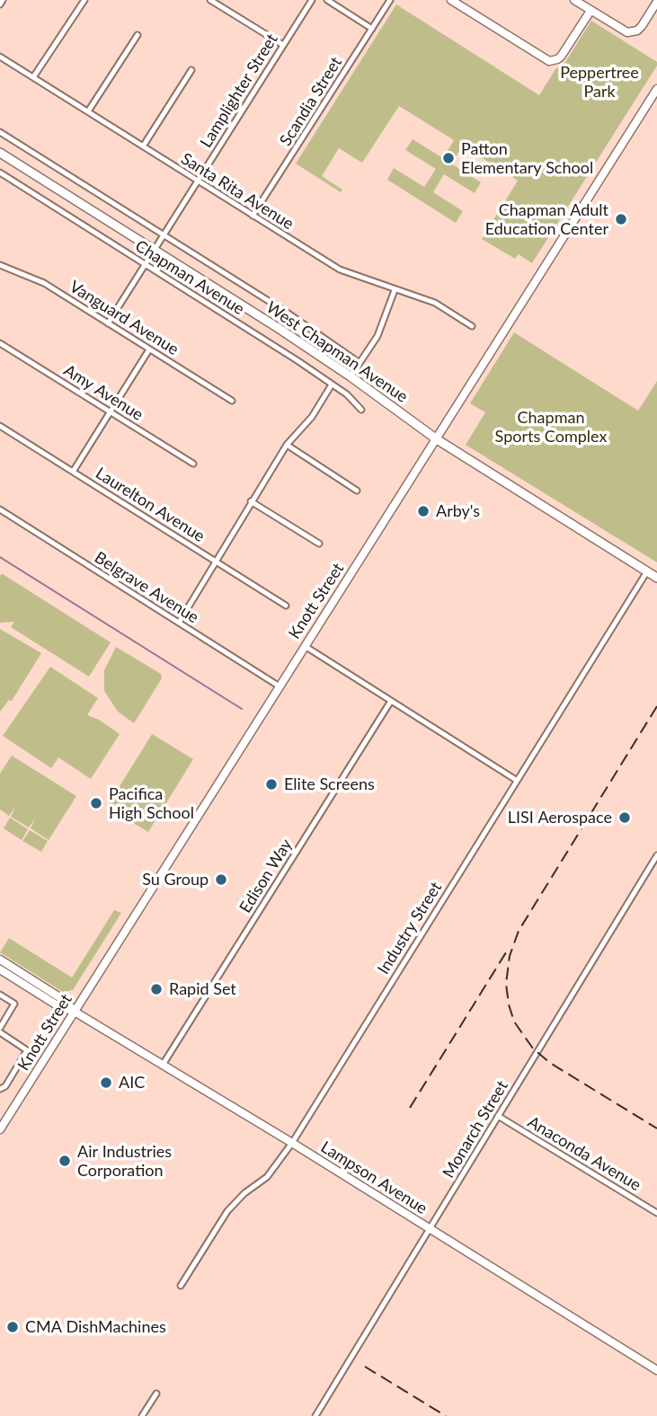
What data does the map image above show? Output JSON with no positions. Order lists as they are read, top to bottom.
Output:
{
  "streets": {
    "main road": ["West Chapman Avenue", "Knott Street", "Lampson Avenue"],
    "street": [
      "Lamplighter Street",
      "Scandia Street",
      "Santa Rita Avenue",
      "Chapman Avenue",
      "Vanguard Avenue",
      "Amy Avenue",
      "Laurelton Avenue",
      "Belgrave Avenue",
      "Edison Way",
      "Industry Street",
      "Monarch Street",
      "Anaconda Avenue"
    ]
  },
  "crossings": [
    ["Lamplighter Street", "Santa Rita Avenue"],
    ["Lamplighter Street", "Chapman Avenue"],
    ["Lamplighter Street", "Vanguard Avenue"],
    ["Lamplighter Street", "West Chapman Avenue"],
    ["Scandia Street", "Santa Rita Avenue"],
    ["West Chapman Avenue", "Knott Street"],
    ["West Chapman Avenue", "Industry Street"],
    ["Belgrave Avenue", "Knott Street"],
    ["Knott Street", "Lampson Avenue"],
    ["Edison Way", "Lampson Avenue"],
    ["Industry Street", "Lampson Avenue"],
    ["Monarch Street", "Anaconda Avenue"],
    ["Monarch Street", "Lampson Avenue"]
  ],
  "parks": ["Peppertree Park", "Chapman Sports Complex"],
  "places": [
    "Patton Elementary School",
    "Chapman Adult Education Center",
    "Arby's",
    "Elite Screens",
    "Pacifica High School",
    "LISI Aerospace",
    "Su Group",
    "Rapid Set",
    "AIC",
    "Air Industries Corporation",
    "CMA DishMachines"
  ]
}
